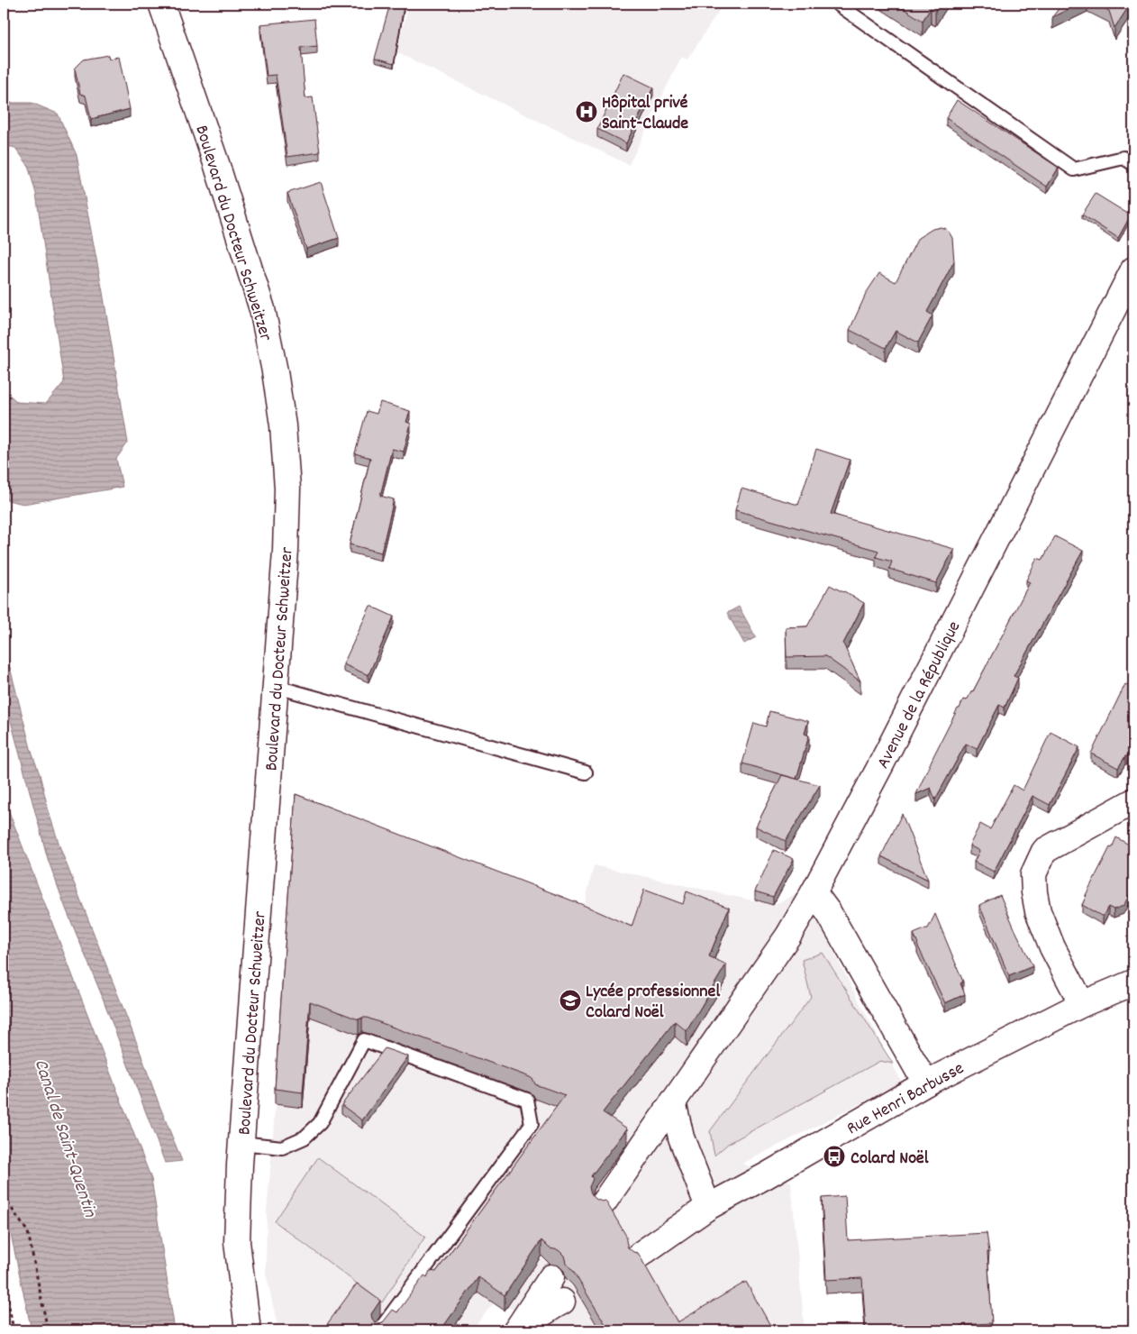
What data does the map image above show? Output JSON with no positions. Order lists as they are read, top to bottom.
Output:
{
  "streets": {
    "street": ["Boulevard du Docteur Schweitzer", "Avenue de la République", "Rue Henri Barbusse"]
  },
  "water": ["Canal de Saint-Quentin"],
  "places": {
    "hospital": ["Hôpital privé Saint-Claude"],
    "school or university": ["Lycée professionnel Colard Noël"],
    "bus stop": ["Colard Noël"]
  }
}
